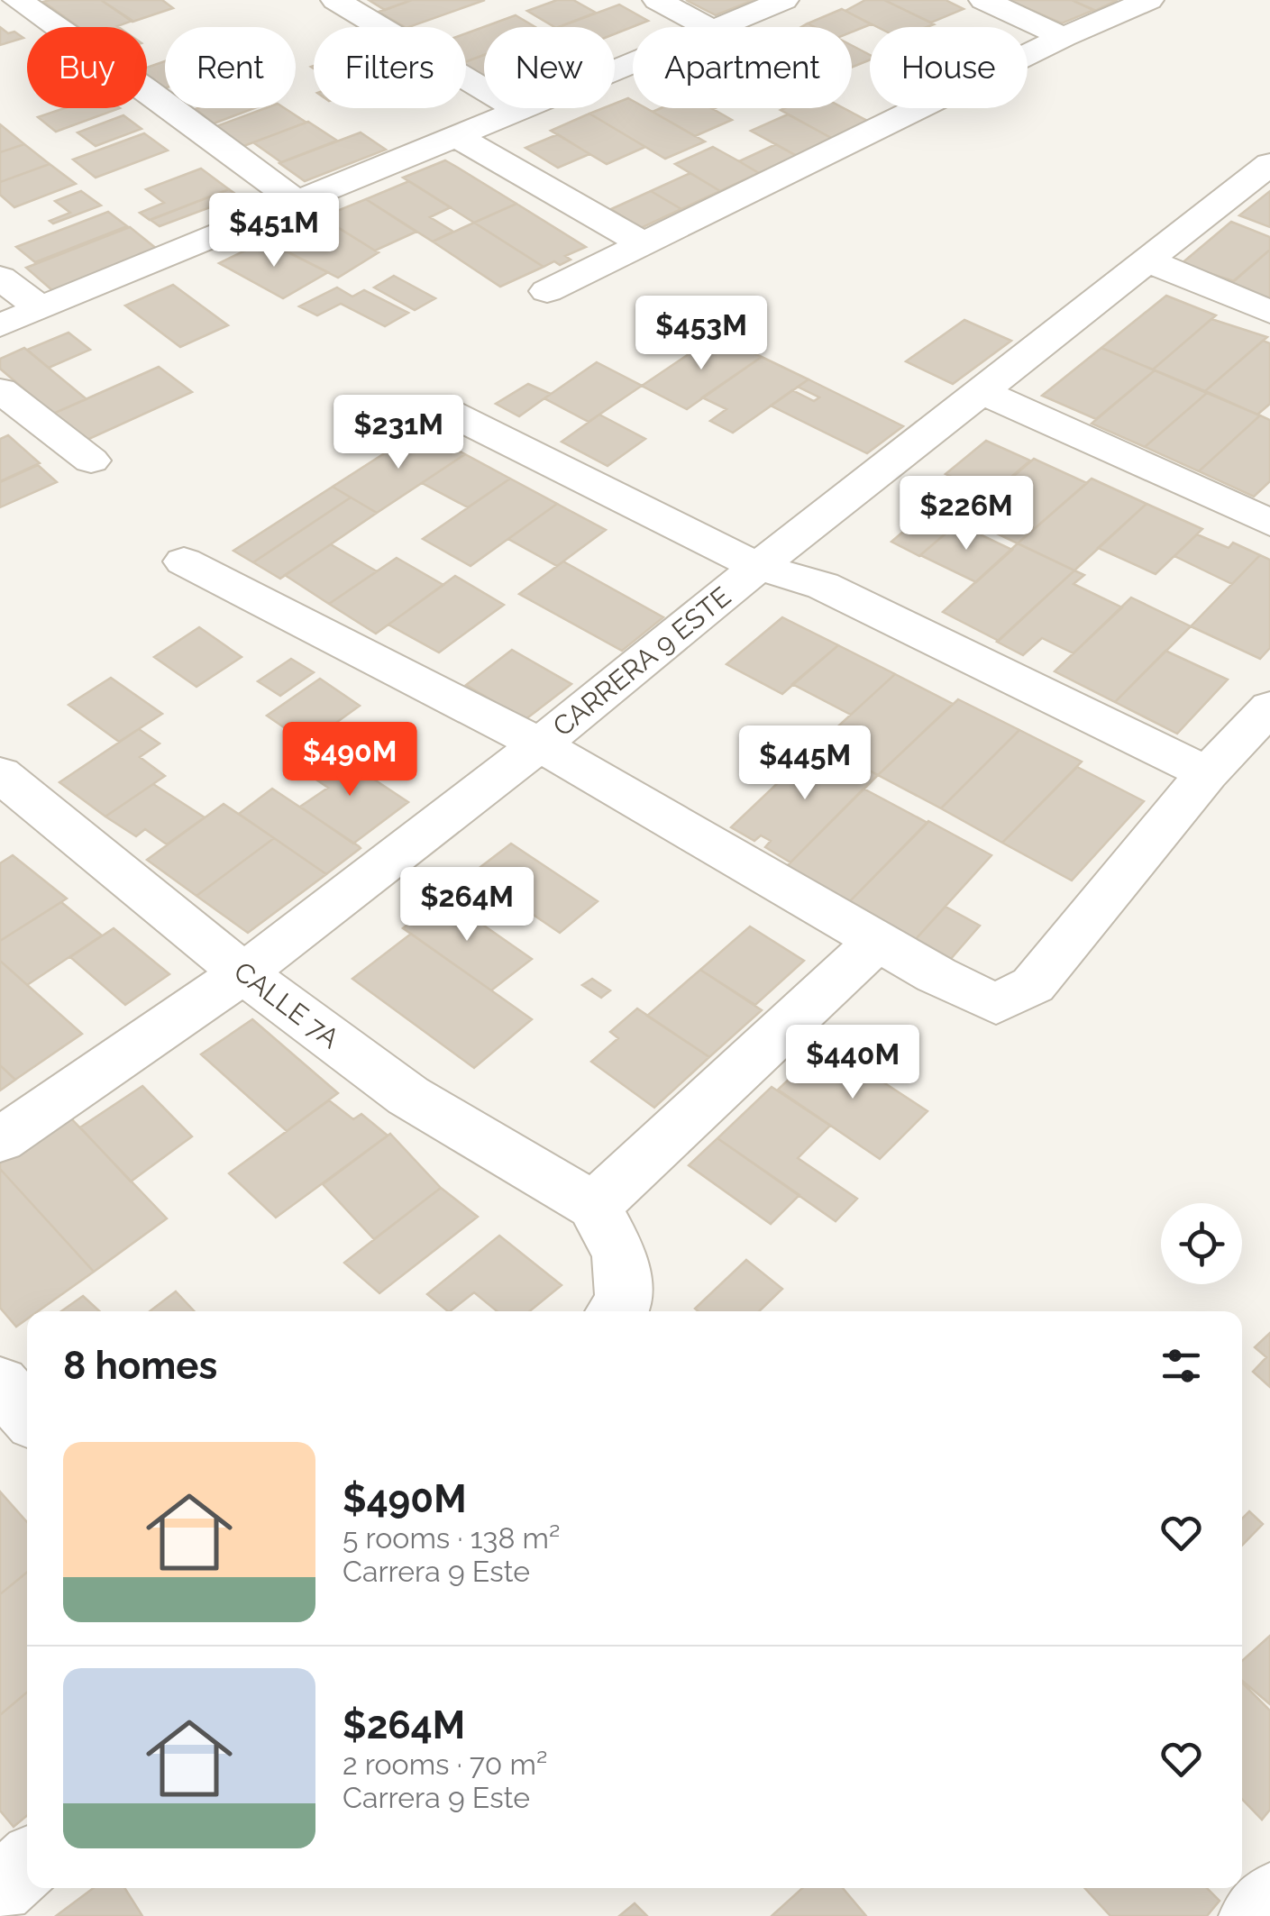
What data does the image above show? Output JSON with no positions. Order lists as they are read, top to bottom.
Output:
{
  "streets": {
    "street": ["CARRERA 9 ESTE", "CALLE 7A"]
  },
  "crossings": [
    ["CARRERA 9 ESTE", "CALLE 7A"]
  ],
  "page": {
    "chip": [
      "Buy",
      "Rent",
      "Filters",
      "New",
      "Apartment",
      "House"
    ],
    "price": [
      "$451M",
      "$453M",
      "$231M",
      "$226M",
      "$490M",
      "$445M",
      "$264M",
      "$440M"
    ],
    "heading": "8 homes",
    "list": [
      {
        "name": "$490M",
        "note": "5 rooms · 138 m² · Carrera 9 Este"
      },
      {
        "name": "$264M",
        "note": "2 rooms · 70 m² · Carrera 9 Este"
      }
    ]
  }
}
